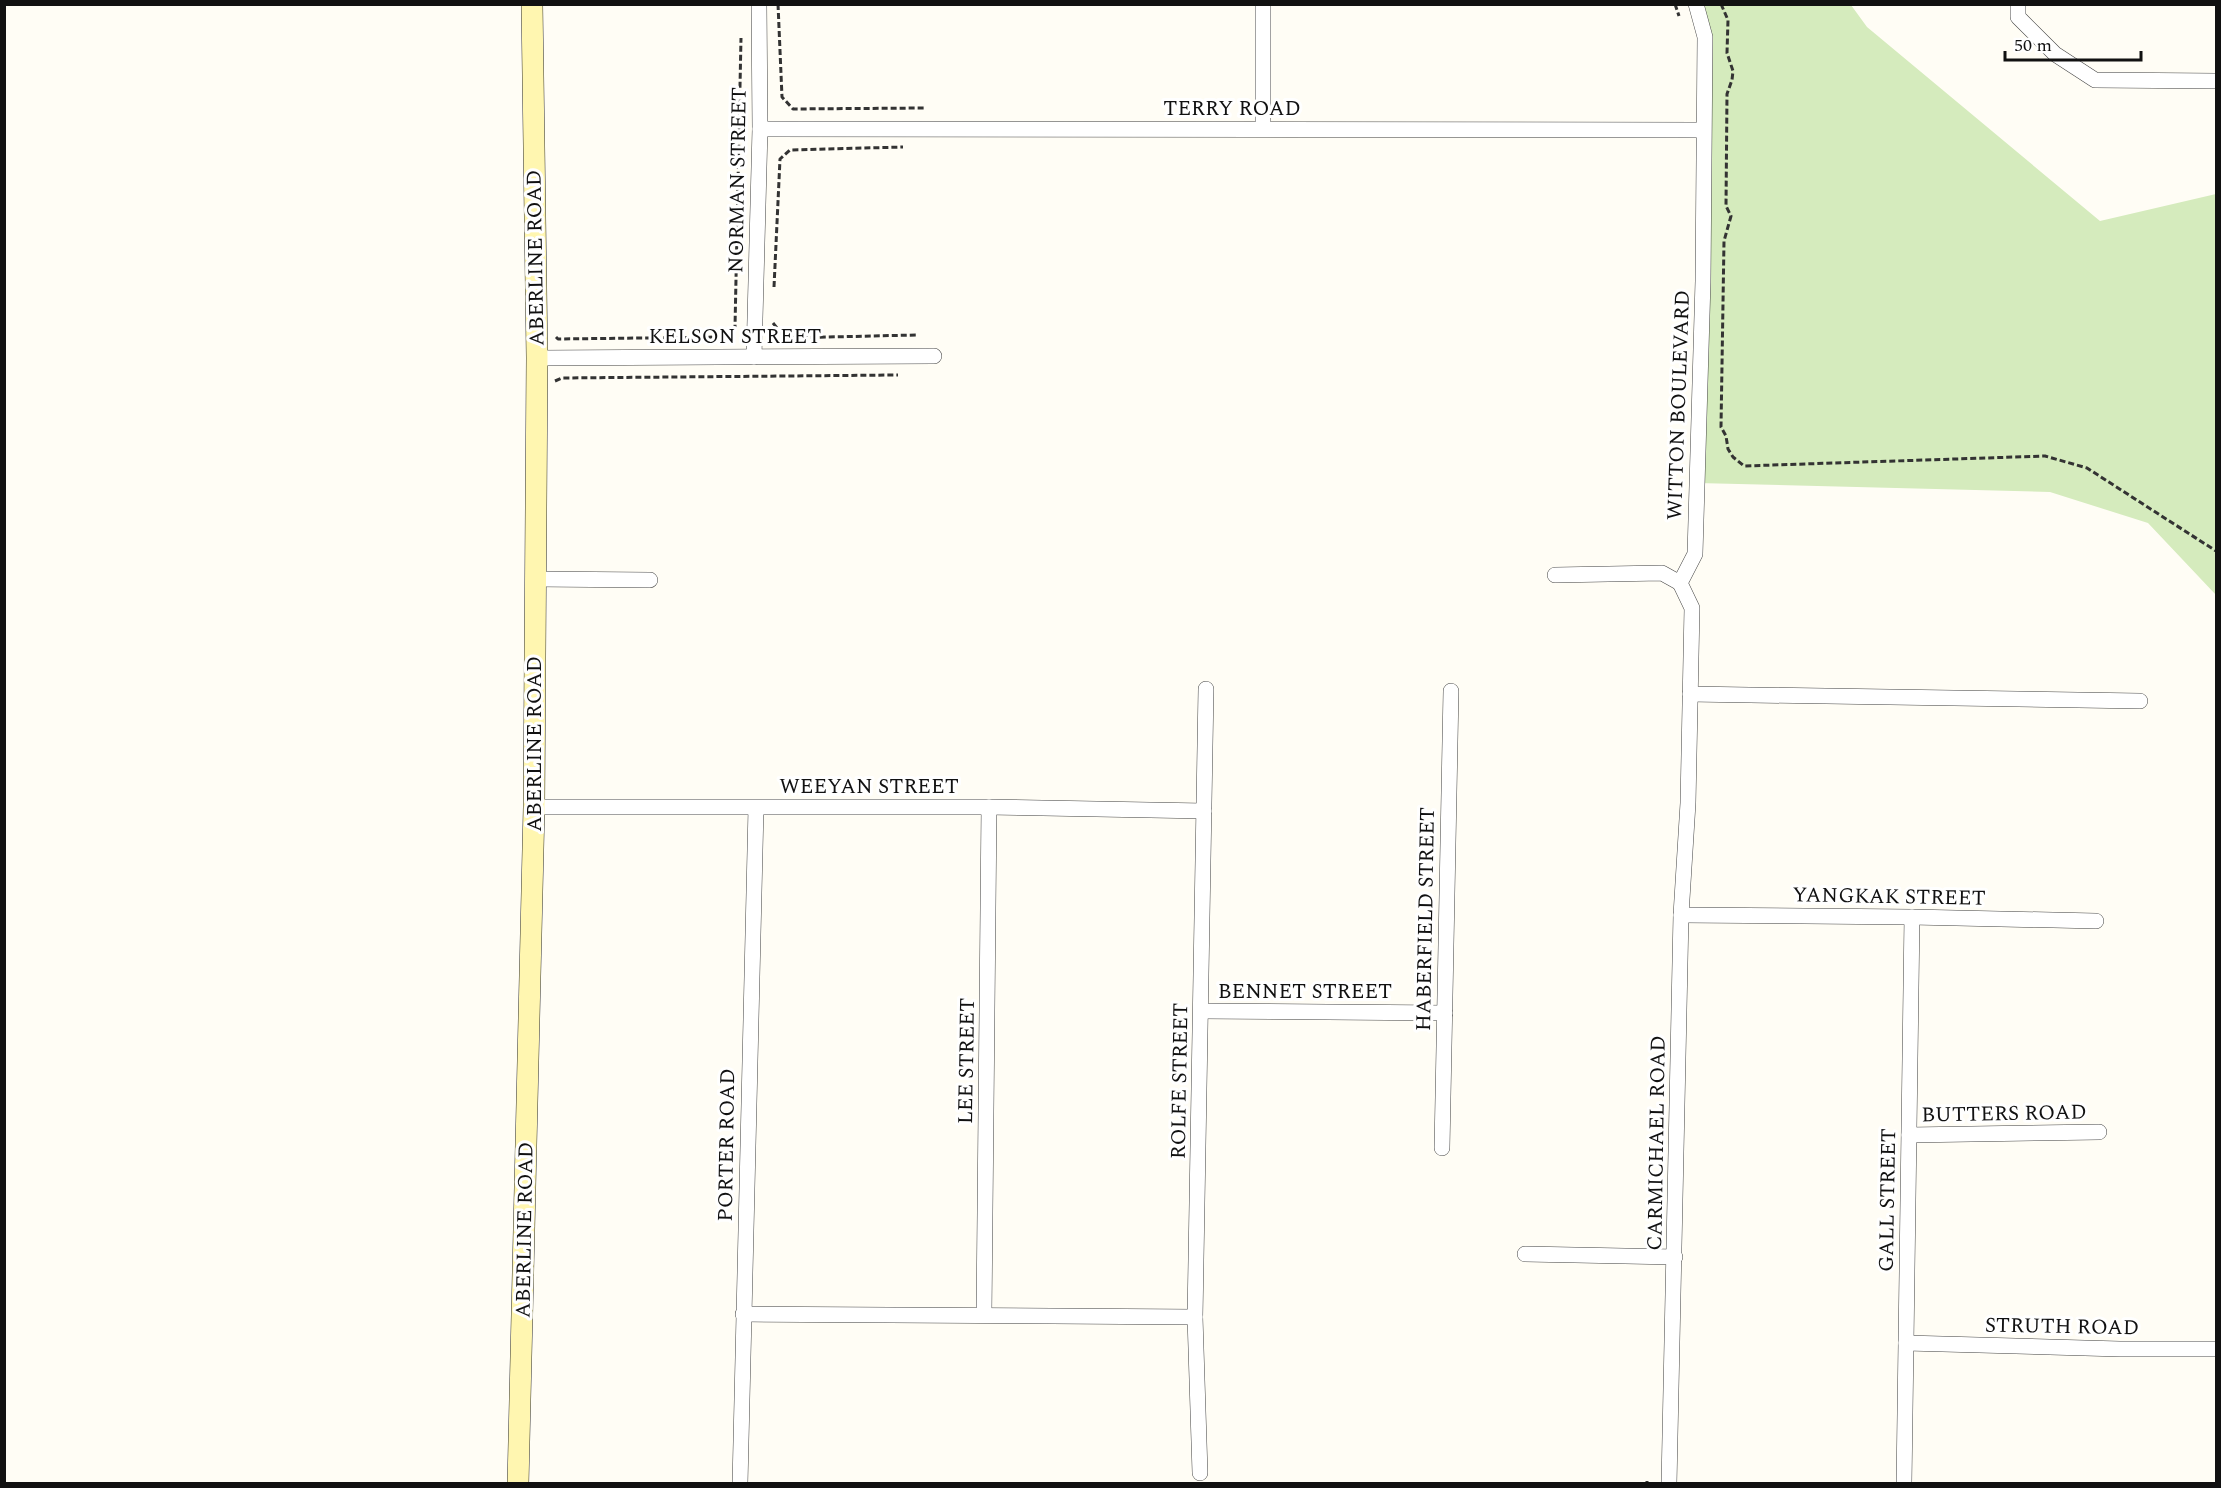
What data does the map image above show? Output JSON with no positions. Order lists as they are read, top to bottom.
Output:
{
  "streets": {
    "street": [
      "TERRY ROAD",
      "NORMAN STREET",
      "ABERLINE ROAD",
      "KELSON STREET",
      "WITTON BOULEVARD",
      "WEEYAN STREET",
      "YANGKAK STREET",
      "HABERFIELD STREET",
      "BENNET STREET",
      "LEE STREET",
      "ROLFE STREET",
      "BUTTERS ROAD",
      "CARMICHAEL ROAD",
      "PORTER ROAD",
      "GALL STREET",
      "STRUTH ROAD"
    ]
  },
  "crossings": [
    ["TERRY ROAD", "NORMAN STREET"],
    ["TERRY ROAD", "WITTON BOULEVARD"],
    ["NORMAN STREET", "KELSON STREET"],
    ["ABERLINE ROAD", "KELSON STREET"],
    ["ABERLINE ROAD", "WEEYAN STREET"],
    ["WEEYAN STREET", "LEE STREET"],
    ["WEEYAN STREET", "ROLFE STREET"],
    ["WEEYAN STREET", "PORTER ROAD"],
    ["YANGKAK STREET", "CARMICHAEL ROAD"],
    ["YANGKAK STREET", "GALL STREET"],
    ["HABERFIELD STREET", "BENNET STREET"],
    ["BENNET STREET", "ROLFE STREET"],
    ["BUTTERS ROAD", "GALL STREET"],
    ["GALL STREET", "STRUTH ROAD"]
  ],
  "scale_bar": "50 m"
}
